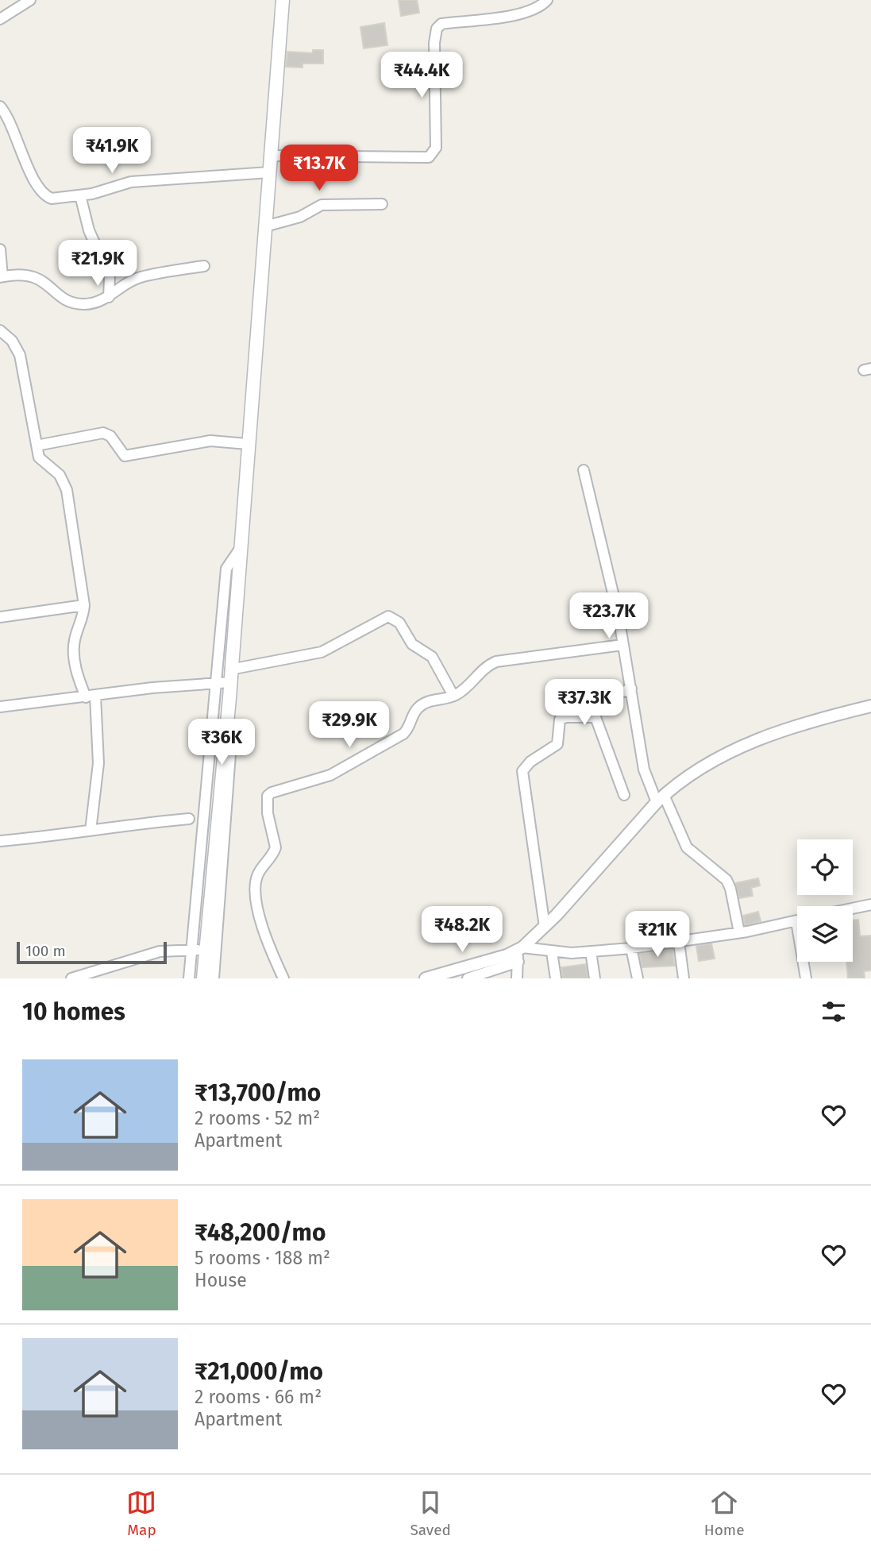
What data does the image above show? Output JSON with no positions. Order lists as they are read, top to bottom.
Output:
{
  "scale_bar": "100 m",
  "page": {
    "price": [
      "₹44.4K",
      "₹41.9K",
      "₹13.7K",
      "₹21.9K",
      "₹23.7K",
      "₹37.3K",
      "₹29.9K",
      "₹36K",
      "₹48.2K",
      "₹21K"
    ],
    "scale": "100 m",
    "heading": "10 homes",
    "list": [
      {
        "name": "₹13,700/mo",
        "note": "2 rooms · 52 m² · Apartment"
      },
      {
        "name": "₹48,200/mo",
        "note": "5 rooms · 188 m² · House"
      },
      {
        "name": "₹21,000/mo",
        "note": "2 rooms · 66 m² · Apartment"
      }
    ],
    "tabs": ["Map", "Saved", "Home"]
  }
}
